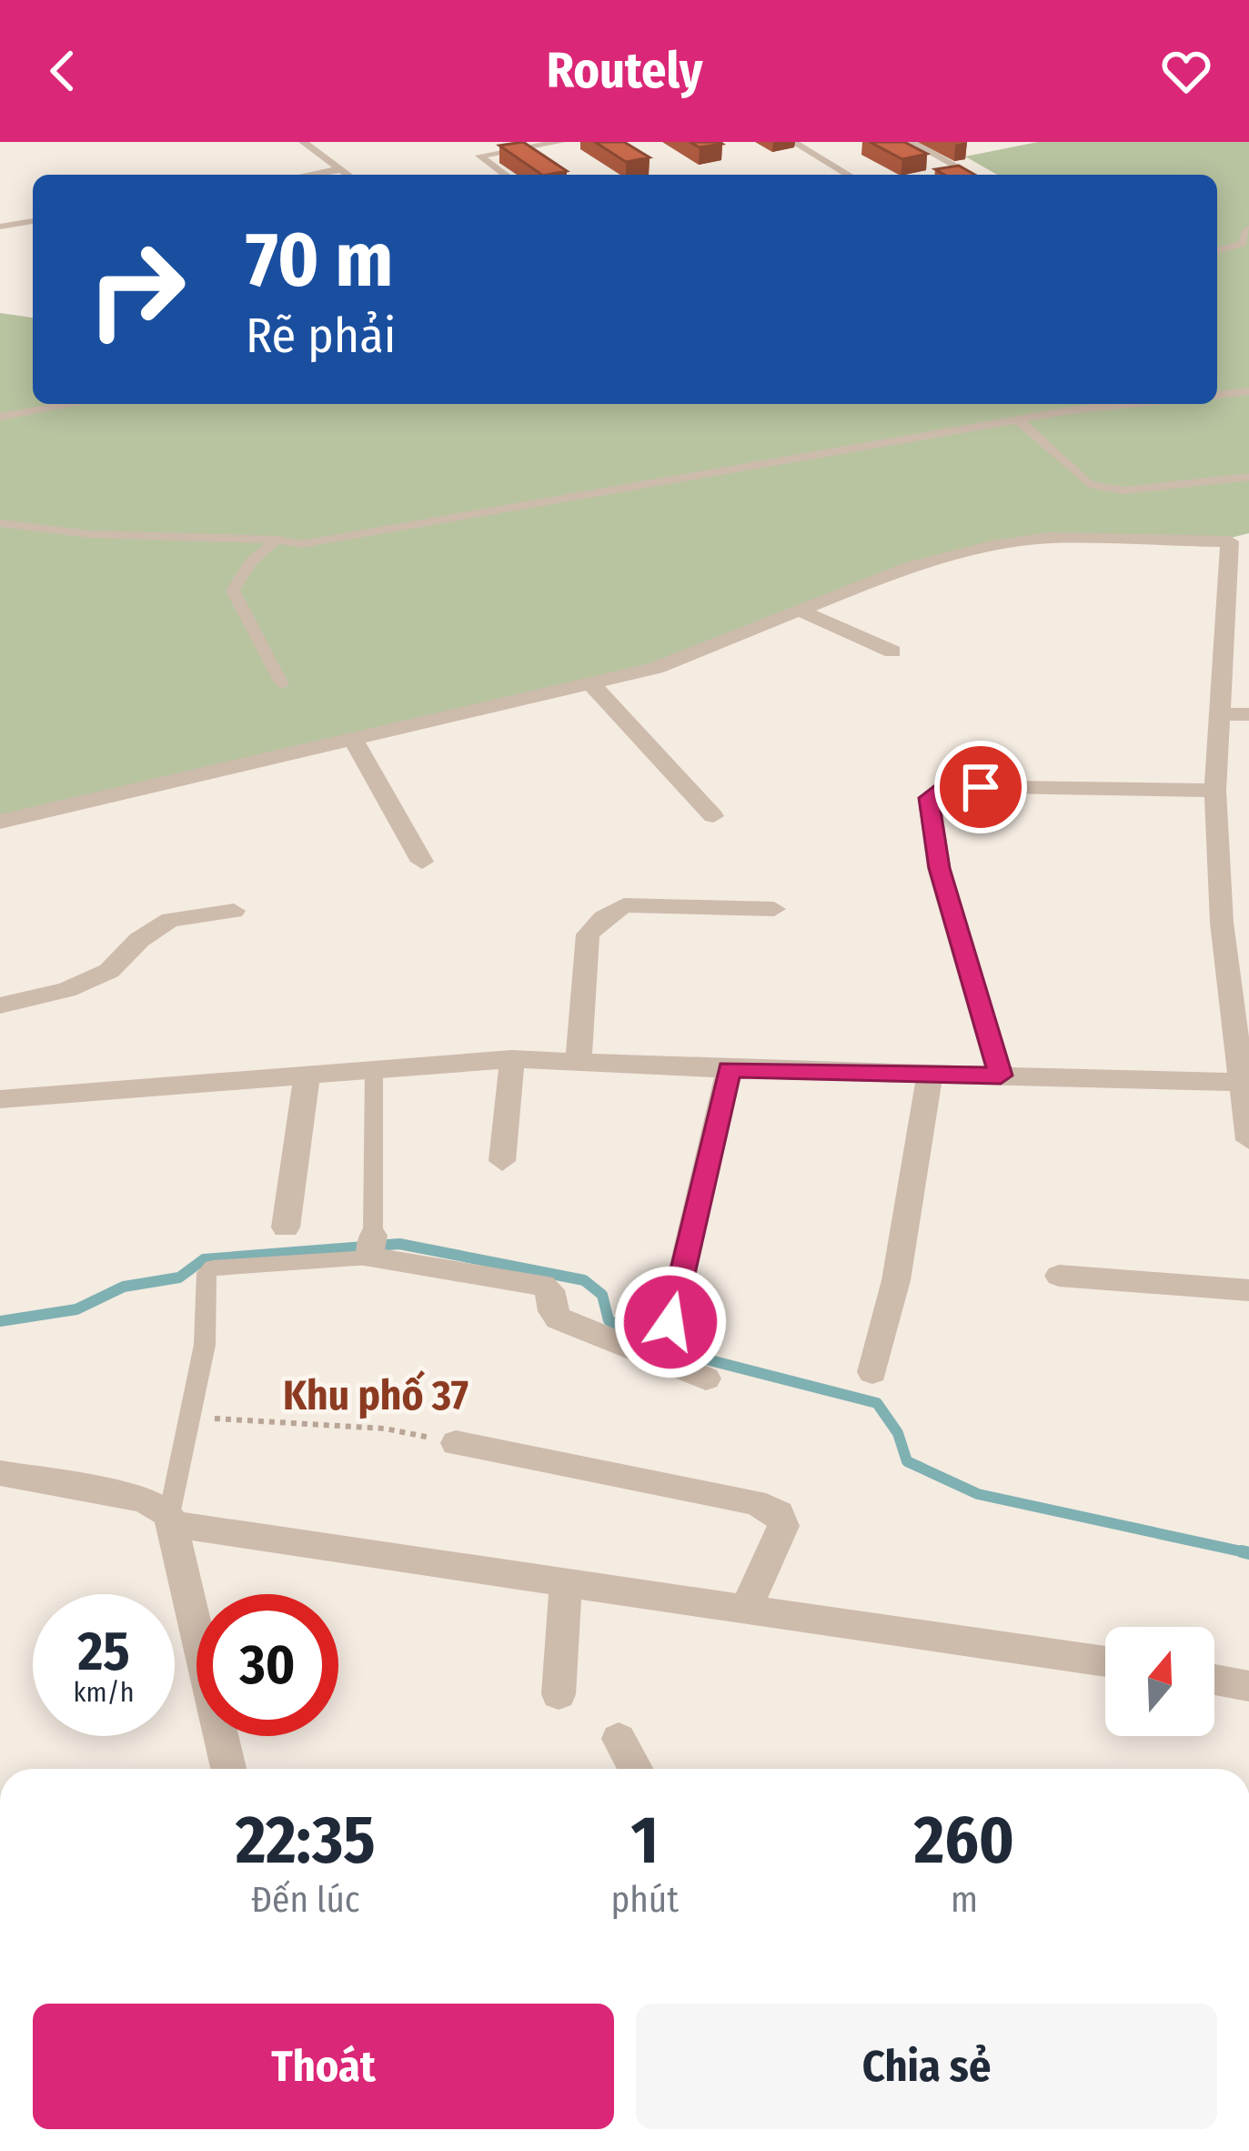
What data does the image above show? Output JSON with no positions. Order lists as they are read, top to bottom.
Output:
{
  "districts": ["Khu phố 37"],
  "north": "top",
  "page": {
    "header": "Routely",
    "turn": ["70 m", "Rẽ phải"],
    "speed": "25 km/h",
    "limit": "30",
    "eta": [
      "22:35",
      "Đến lúc",
      "1",
      "phút",
      "260",
      "m"
    ],
    "buttons": ["Thoát", "Chia sẻ"]
  }
}
